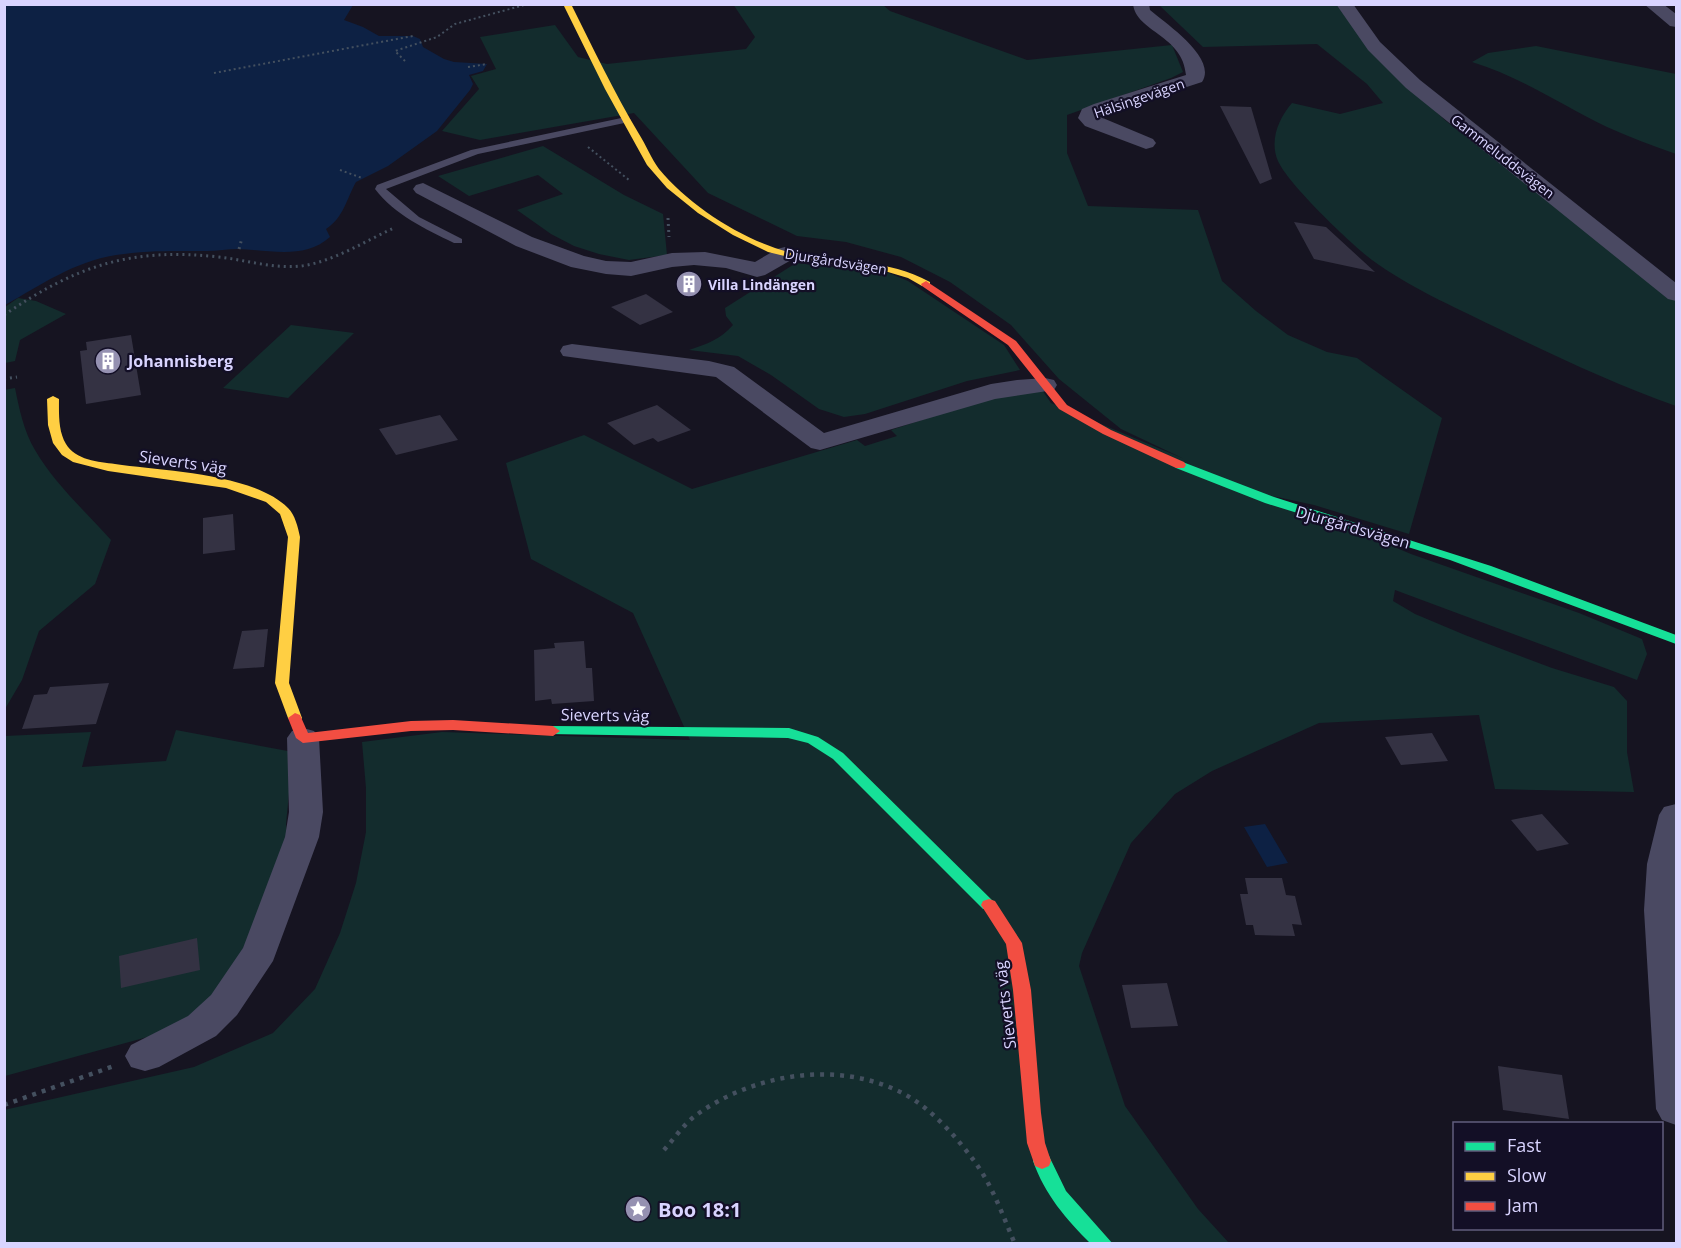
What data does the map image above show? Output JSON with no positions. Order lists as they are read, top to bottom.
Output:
{
  "streets": {
    "street": [
      "Hälsingevägen",
      "Gammeluddsvägen",
      "Djurgårdsvägen",
      "Sieverts väg"
    ]
  },
  "places": {
    "building": ["Villa Lindängen", "Johannisberg"],
    "place": ["Boo 18:1"]
  },
  "legend": ["Fast", "Slow", "Jam"]
}
